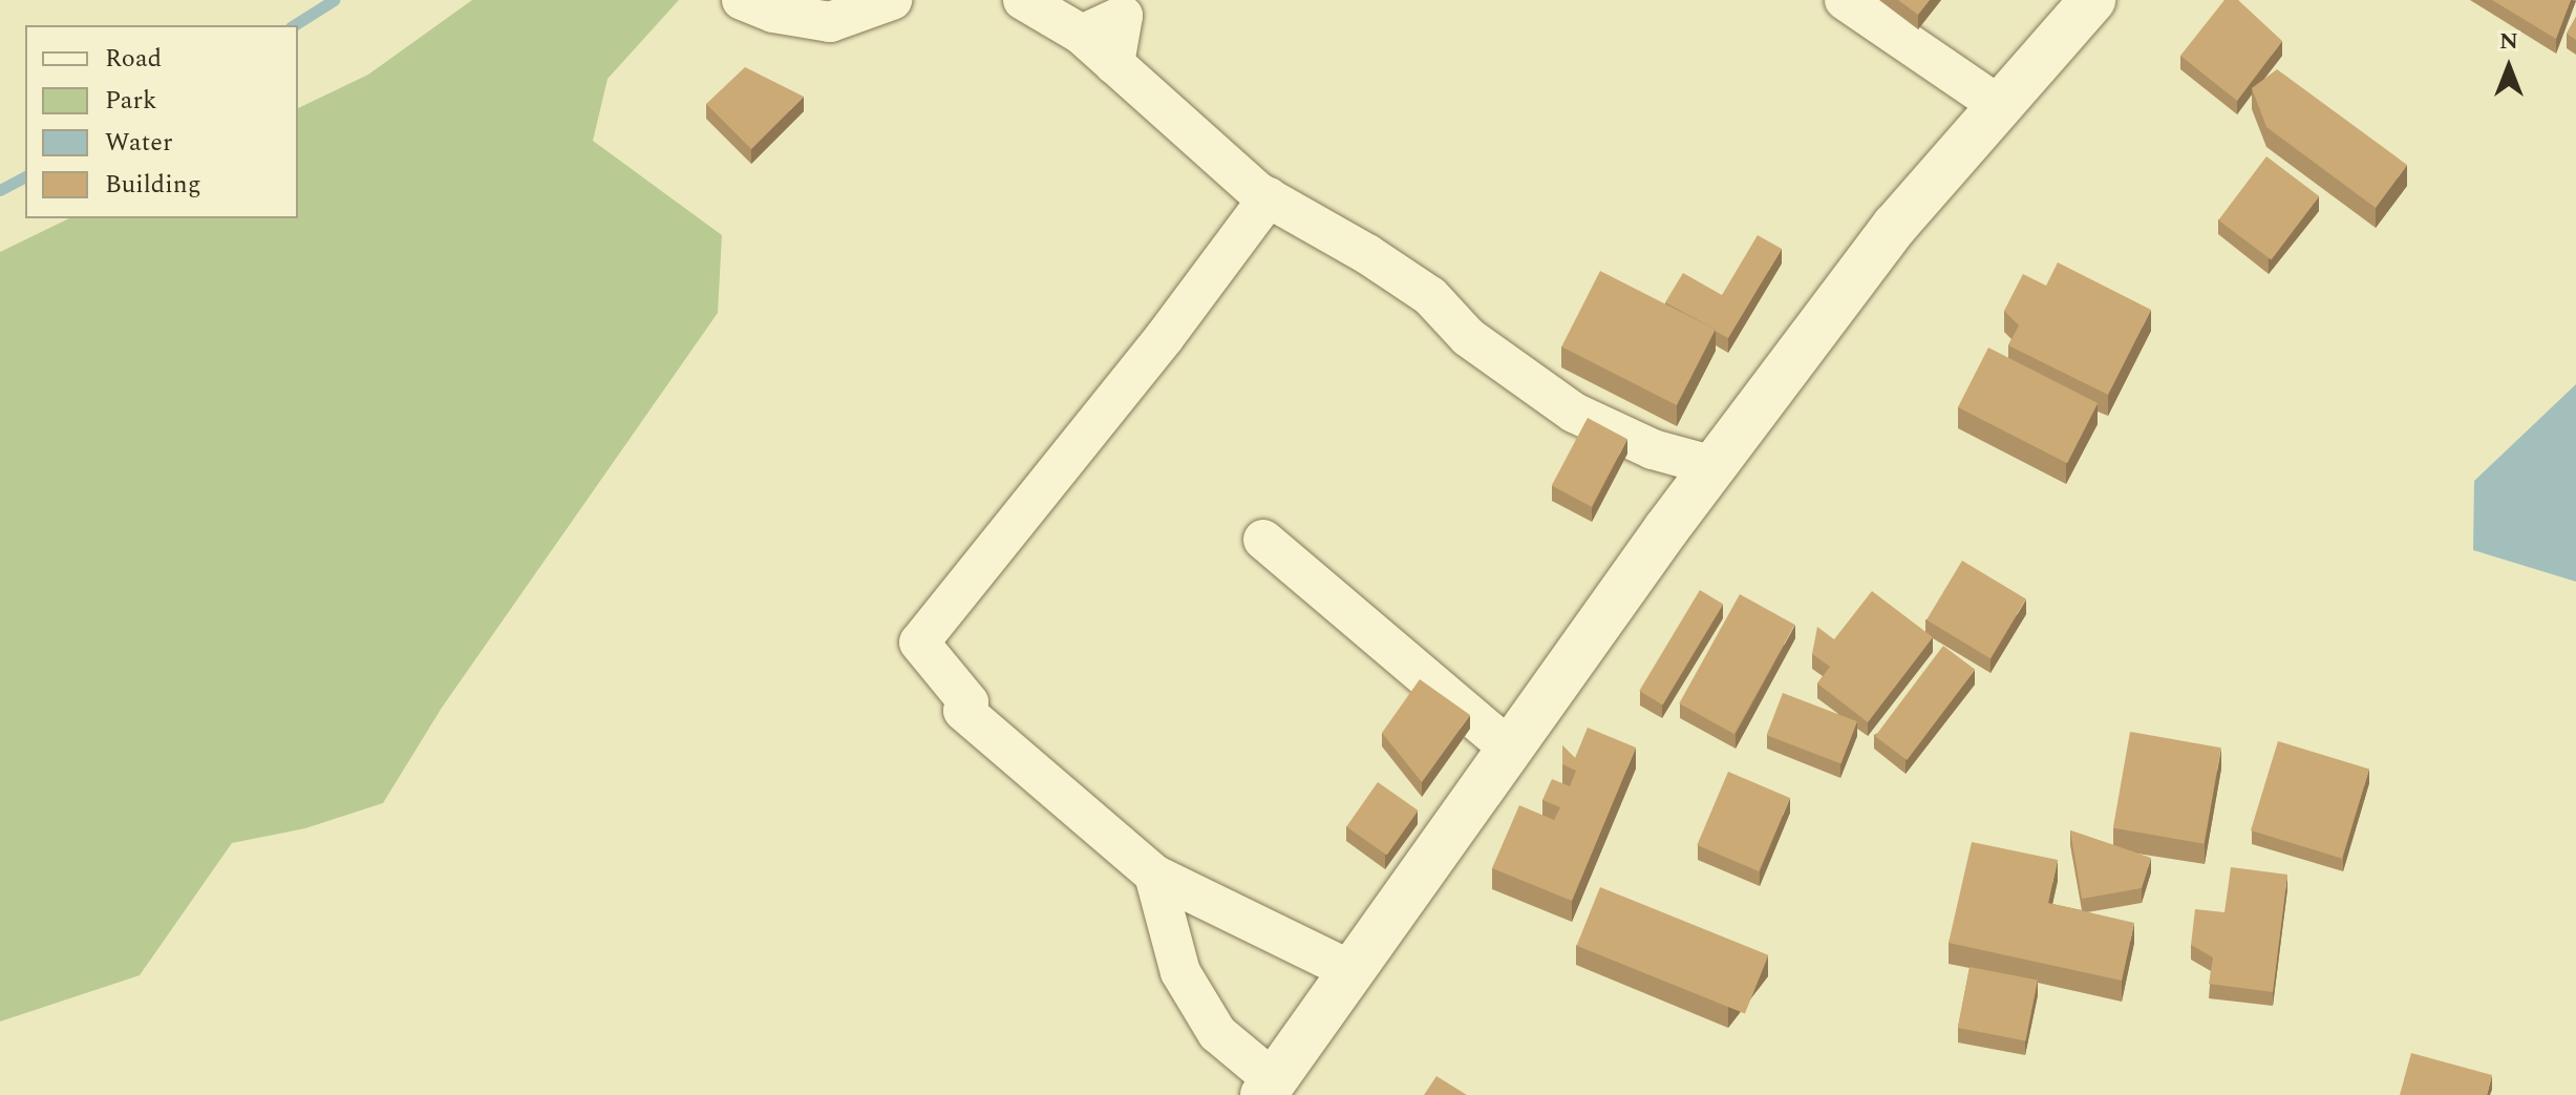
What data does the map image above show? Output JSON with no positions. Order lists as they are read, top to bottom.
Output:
{
  "legend": [
    "Road",
    "Park",
    "Water",
    "Building"
  ],
  "north": "top"
}
